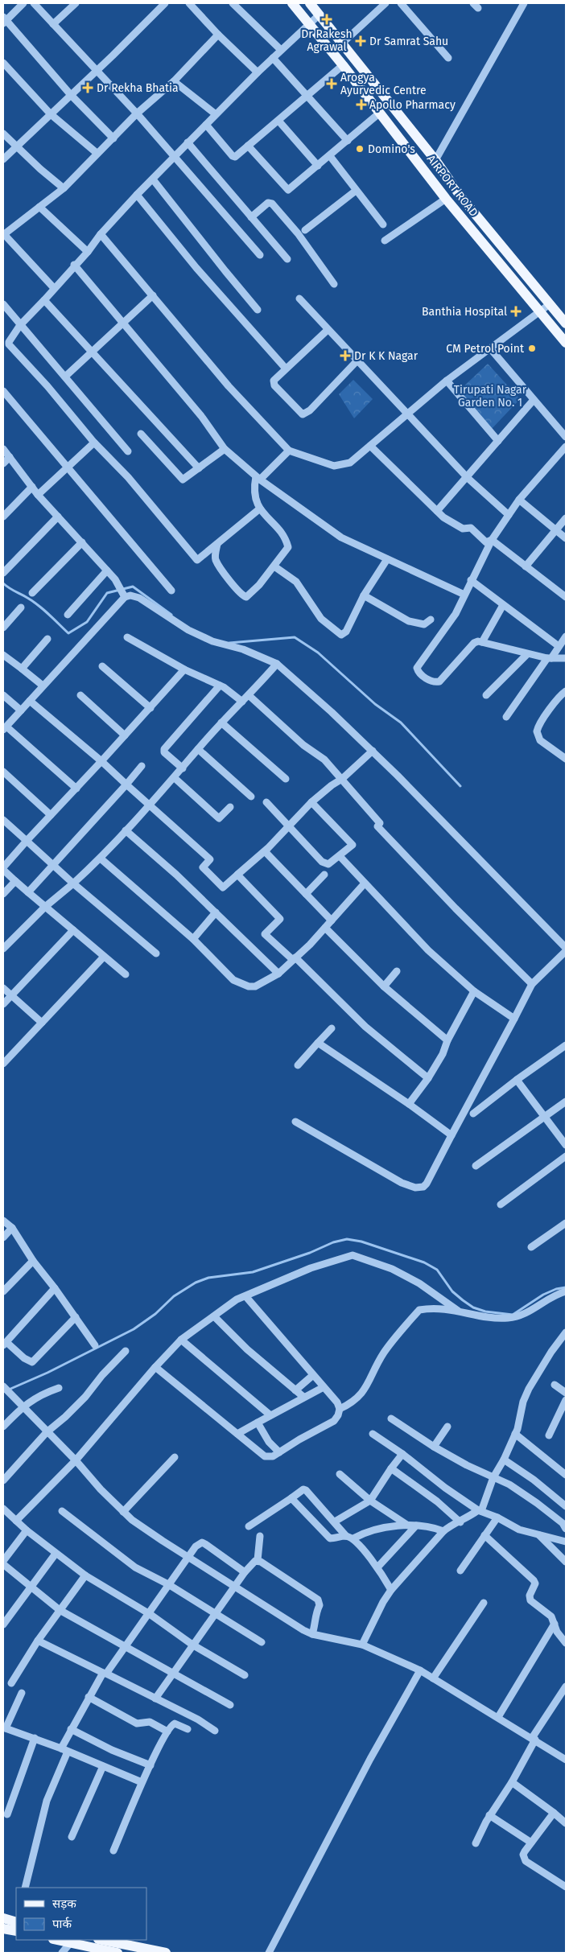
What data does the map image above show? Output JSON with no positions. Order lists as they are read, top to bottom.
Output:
{
  "streets": {
    "main road": ["AIRPORT ROAD"]
  },
  "parks": ["Tirupati Nagar Garden No. 1"],
  "places": {
    "health": [
      "Dr Rakesh Agrawal",
      "Dr Samrat Sahu",
      "Arogya Ayurvedic Centre",
      "Dr Rekha Bhatia",
      "Apollo Pharmacy",
      "Banthia Hospital",
      "Dr K K Nagar"
    ],
    "other": ["Domino's", "CM Petrol Point"]
  },
  "legend": ["सड़क", "पार्क"]
}
